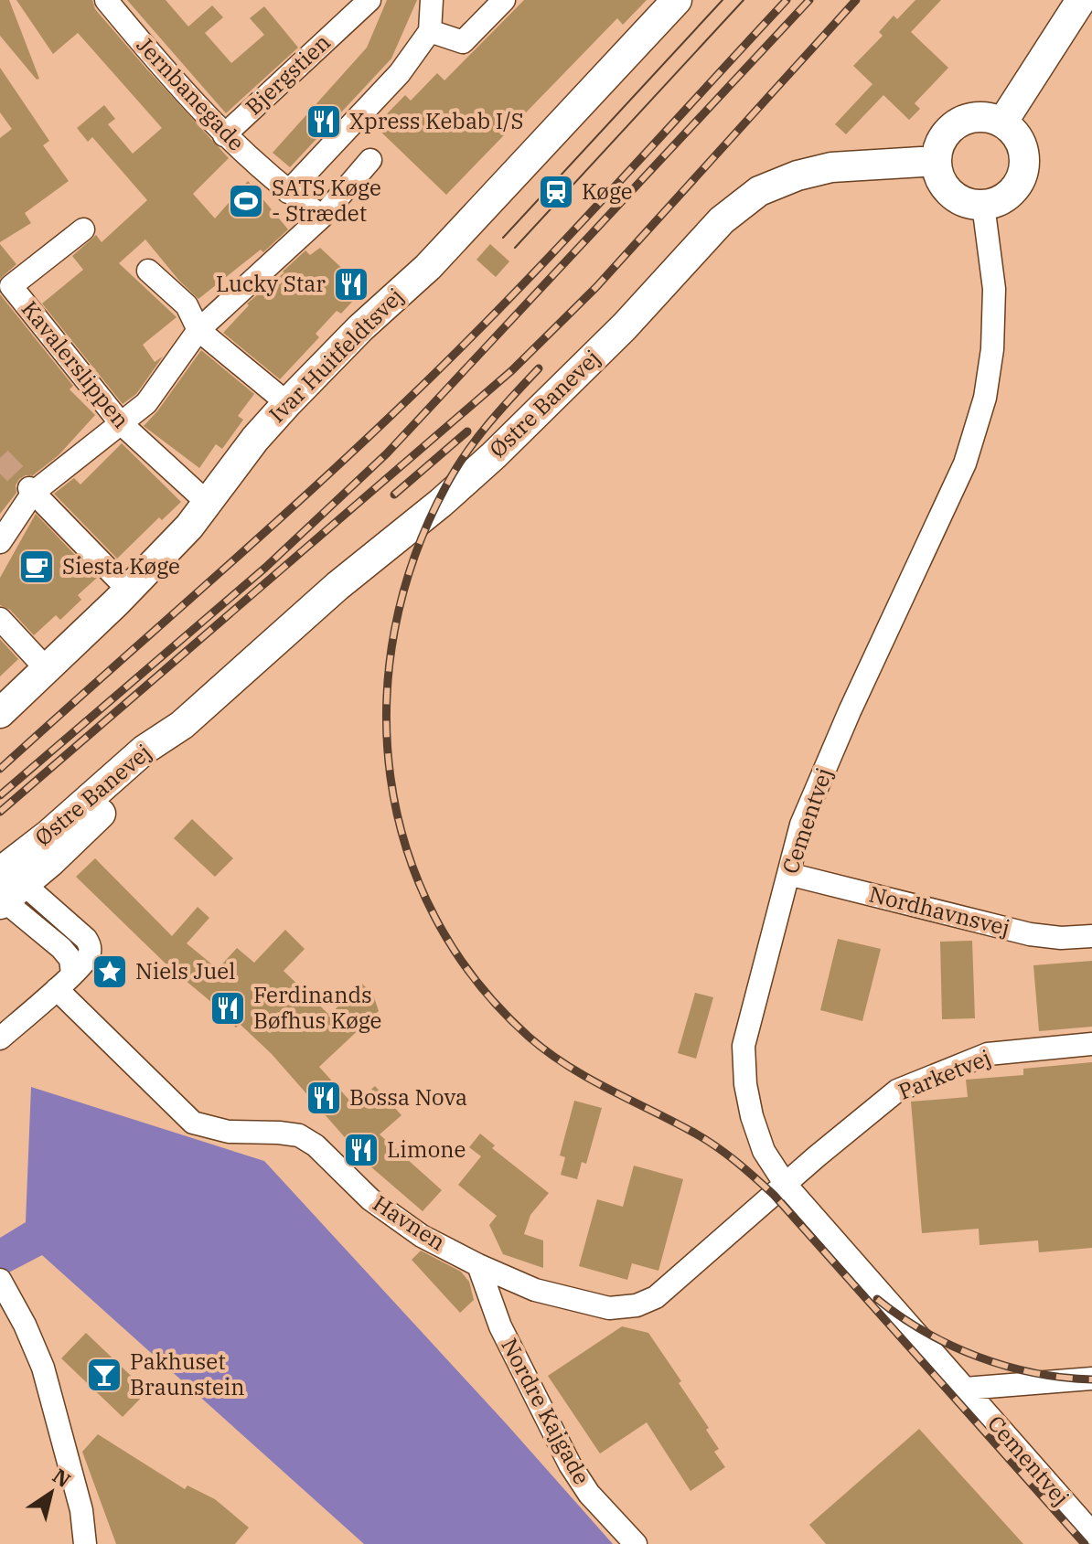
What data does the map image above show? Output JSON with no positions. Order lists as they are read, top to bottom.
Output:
{
  "streets": {
    "street": [
      "Bjergstien",
      "Jernbanegade",
      "Ivar Huitfeldtsvej",
      "Kavalerslippen",
      "Østre Banevej",
      "Cementvej",
      "Nordhavnsvej",
      "Parketvej",
      "Havnen",
      "Nordre Kajgade"
    ]
  },
  "crossings": [
    ["Bjergstien", "Jernbanegade"],
    ["Ivar Huitfeldtsvej", "Kavalerslippen"],
    ["Østre Banevej", "Cementvej"],
    ["Cementvej", "Nordhavnsvej"],
    ["Cementvej", "Parketvej"],
    ["Cementvej", "Havnen"],
    ["Parketvej", "Havnen"],
    ["Havnen", "Nordre Kajgade"]
  ],
  "places": {
    "restaurant": [
      "Xpress Kebab I/S",
      "Lucky Star",
      "Ferdinands Bøfhus Køge",
      "Bossa Nova",
      "Limone"
    ],
    "station": ["Køge"],
    "sports": ["SATS Køge - Strædet"],
    "cafe": ["Siesta Køge"],
    "place": ["Niels Juel"],
    "bar": ["Pakhuset Braunstein"]
  },
  "north": "top right"
}
